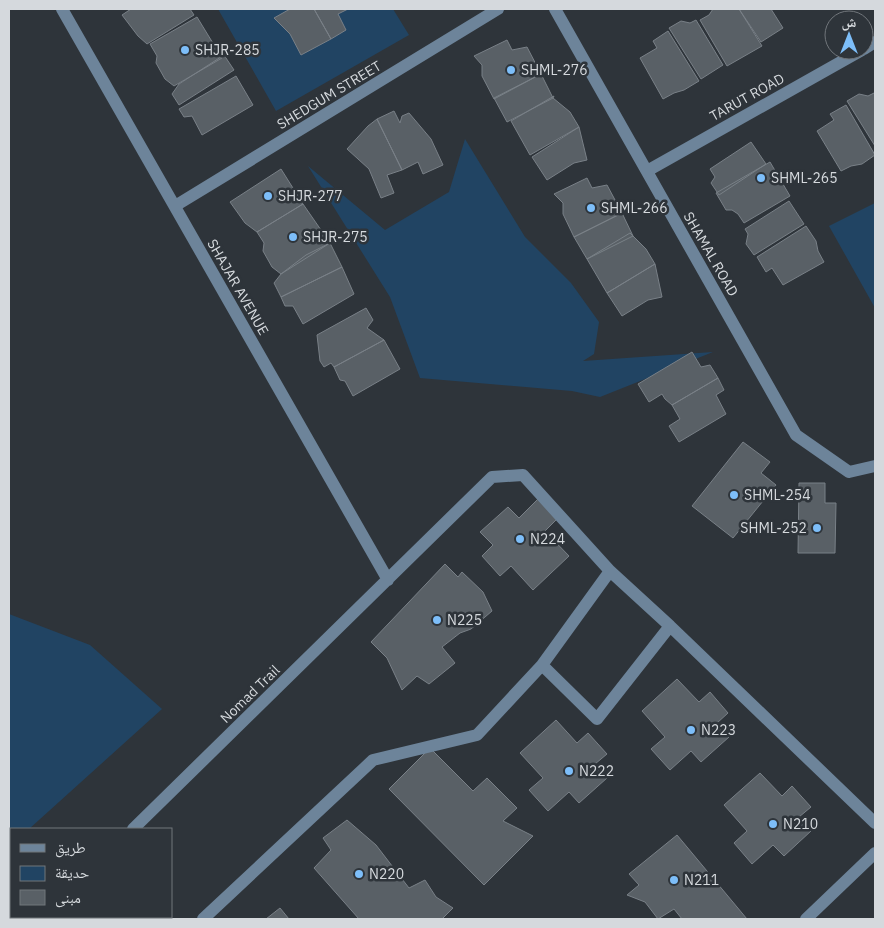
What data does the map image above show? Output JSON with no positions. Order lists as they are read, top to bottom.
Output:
{
  "streets": {
    "street": [
      "SHEDGUM STREET",
      "TARUT ROAD",
      "SHAMAL ROAD",
      "SHAJAR AVENUE",
      "Nomad Trail"
    ]
  },
  "crossings": [
    ["SHEDGUM STREET", "SHAJAR AVENUE"],
    ["TARUT ROAD", "SHAMAL ROAD"],
    ["SHAJAR AVENUE", "Nomad Trail"]
  ],
  "places": [
    "SHJR-285",
    "SHML-276",
    "SHML-265",
    "SHJR-277",
    "SHML-266",
    "SHJR-275",
    "SHML-254",
    "SHML-252",
    "N224",
    "N225",
    "N223",
    "N222",
    "N210",
    "N220",
    "N211"
  ],
  "legend": ["طريق", "حديقة", "مبنى"],
  "north": "top"
}
